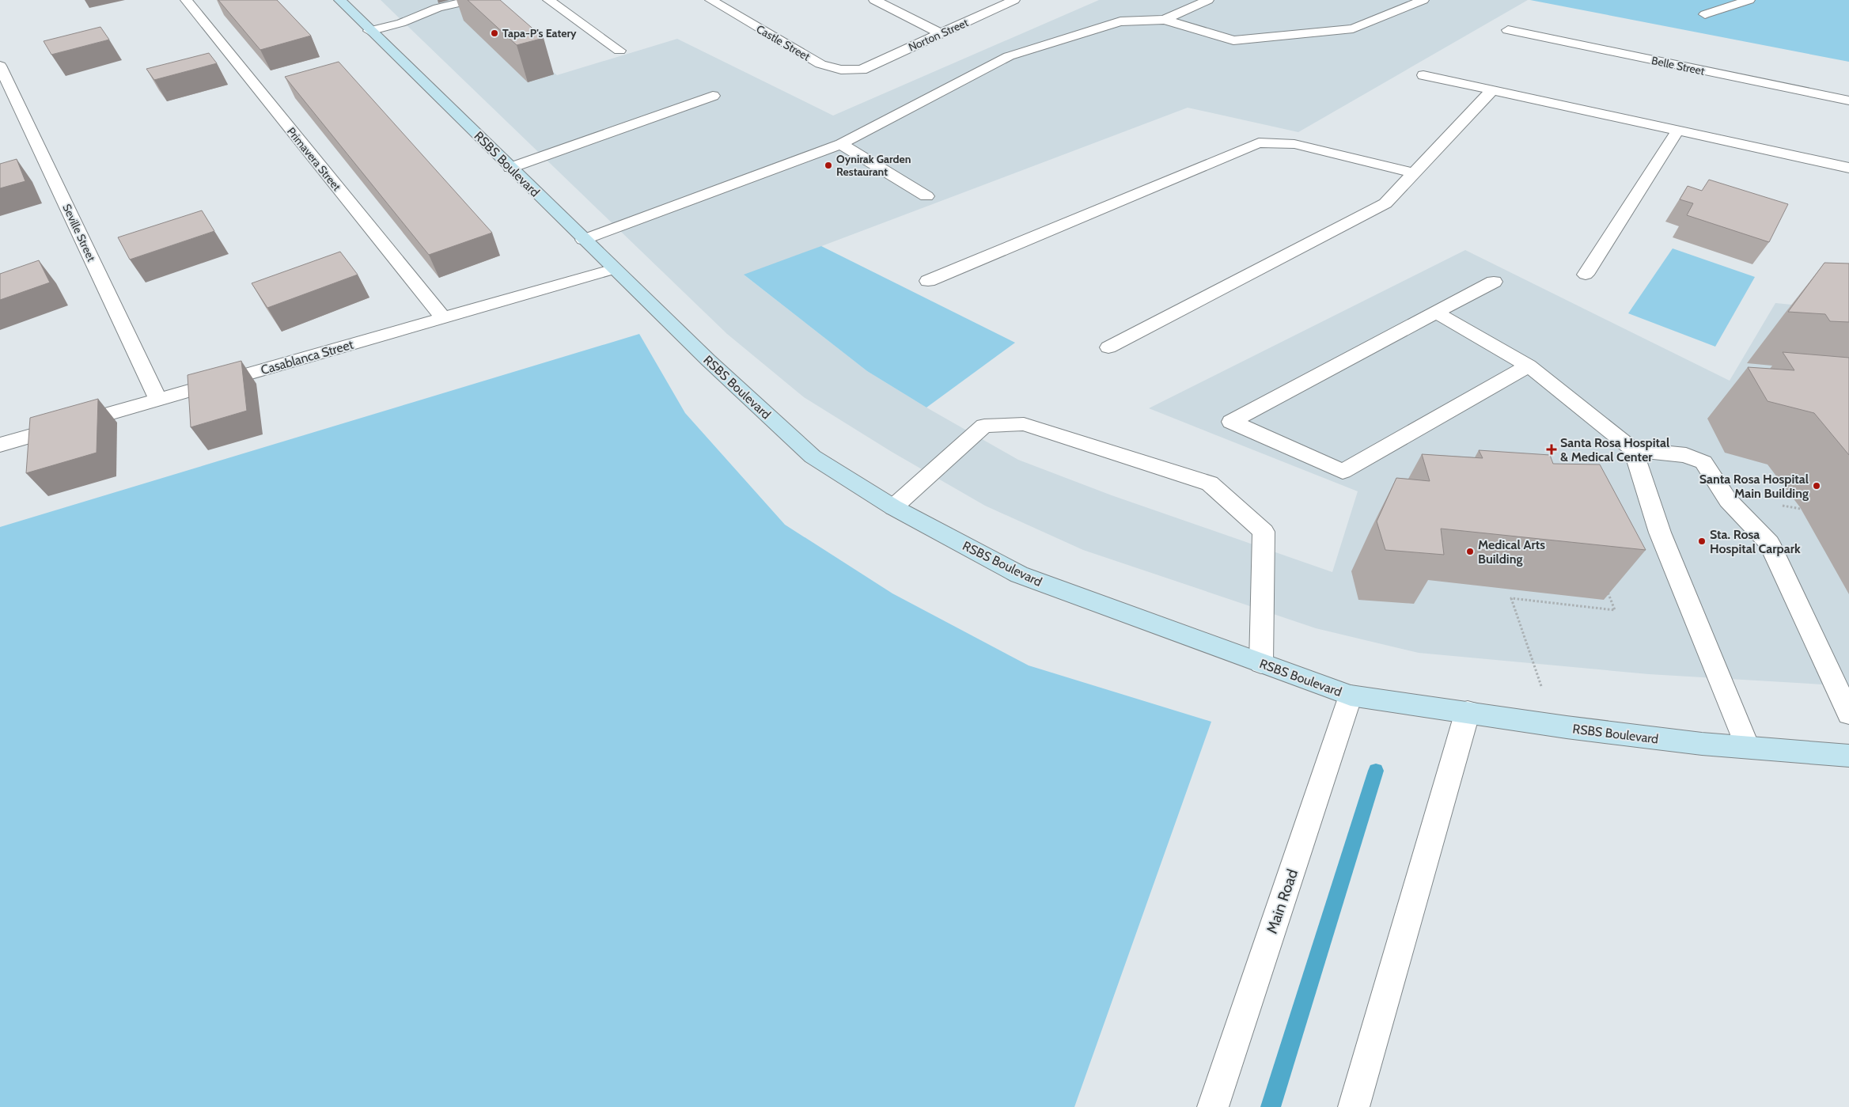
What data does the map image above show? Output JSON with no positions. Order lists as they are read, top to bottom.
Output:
{
  "streets": {
    "street": [
      "Norton Street",
      "Castle Street",
      "Belle Street",
      "Primavera Street",
      "RSBS Boulevard",
      "Seville Street",
      "Casablanca Street",
      "Main Road"
    ]
  },
  "crossings": [
    ["Norton Street", "Castle Street"],
    ["Primavera Street", "Casablanca Street"],
    ["RSBS Boulevard", "Casablanca Street"],
    ["RSBS Boulevard", "Main Road"],
    ["Seville Street", "Casablanca Street"]
  ],
  "places": {
    "other": [
      "Tapa-P's Eatery",
      "Oynirak Garden Restaurant",
      "Santa Rosa Hospital Main Building",
      "Sta. Rosa Hospital Carpark",
      "Medical Arts Building"
    ],
    "health": ["Santa Rosa Hospital & Medical Center"]
  }
}
